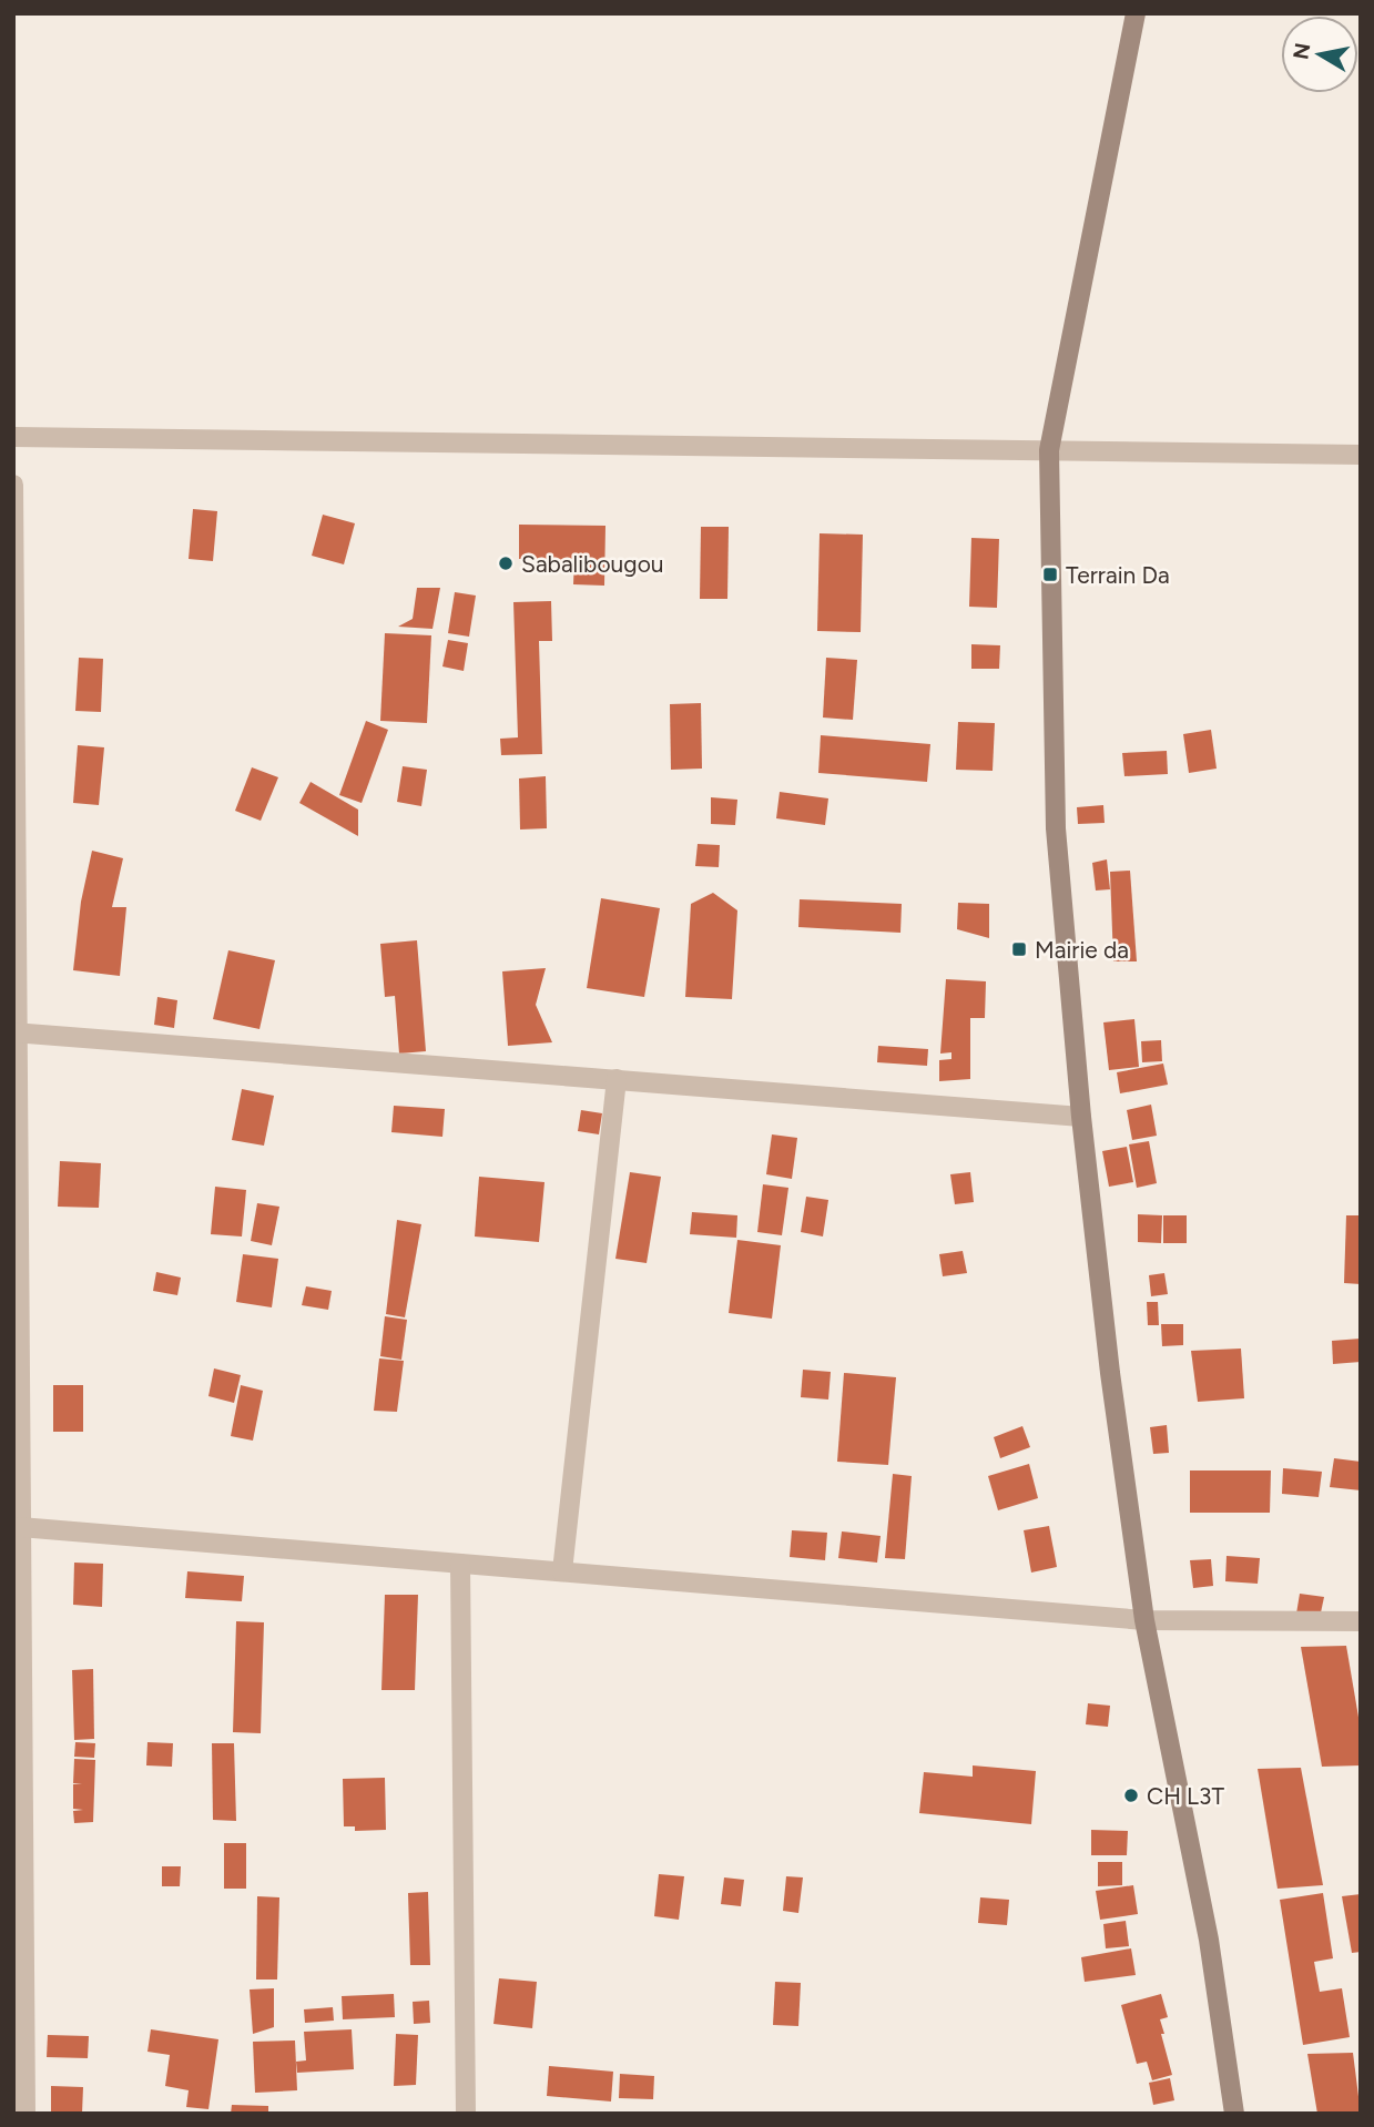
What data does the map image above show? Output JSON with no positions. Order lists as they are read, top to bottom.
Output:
{
  "places": {
    "other": ["Sabalibougou", "CH L3T"],
    "transit": ["Terrain Da", "Mairie da"]
  },
  "north": "left"
}
